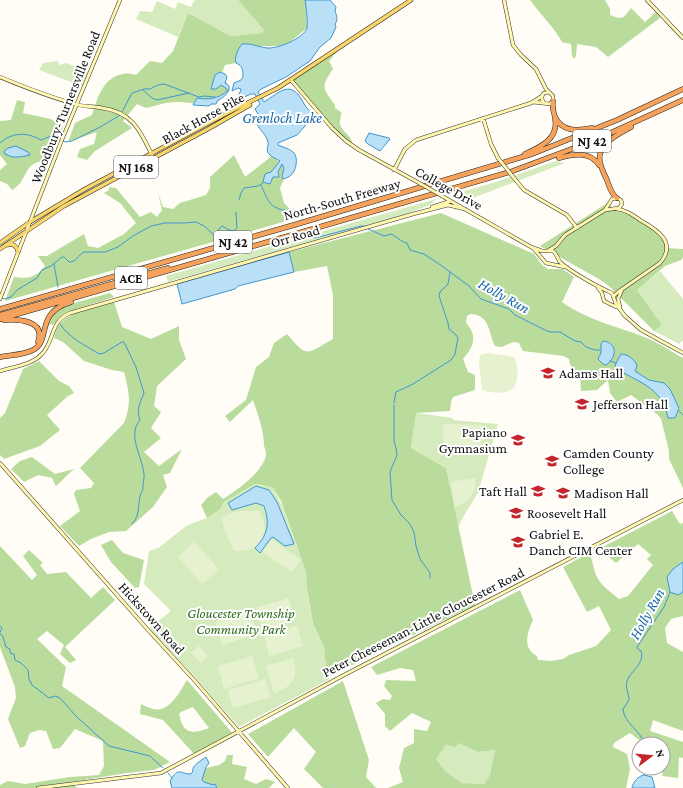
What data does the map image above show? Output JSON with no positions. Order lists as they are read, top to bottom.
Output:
{
  "streets": {
    "highway": ["NJ 42", "North-South Freeway", "ACE"],
    "main road": ["Black Horse Pike", "NJ 168"],
    "street": [
      "Woodbury-Turnersville Road",
      "College Drive",
      "Orr Road",
      "Hickstown Road",
      "Peter Cheeseman-Little Gloucester Road"
    ]
  },
  "crossings": [
    ["Woodbury-Turnersville Road", "Black Horse Pike"],
    ["Black Horse Pike", "College Drive"],
    ["College Drive", "Orr Road"],
    ["North-South Freeway", "ACE"],
    ["Hickstown Road", "Peter Cheeseman-Little Gloucester Road"]
  ],
  "water": ["Grenloch Lake", "Holly Run"],
  "parks": ["Gloucester Township Community Park"],
  "places": {
    "school or university": [
      "Adams Hall",
      "Jefferson Hall",
      "Papiano Gymnasium",
      "Camden County College",
      "Taft Hall",
      "Madison Hall",
      "Roosevelt Hall",
      "Gabriel E. Danch CIM Center"
    ]
  },
  "north": "right"
}
